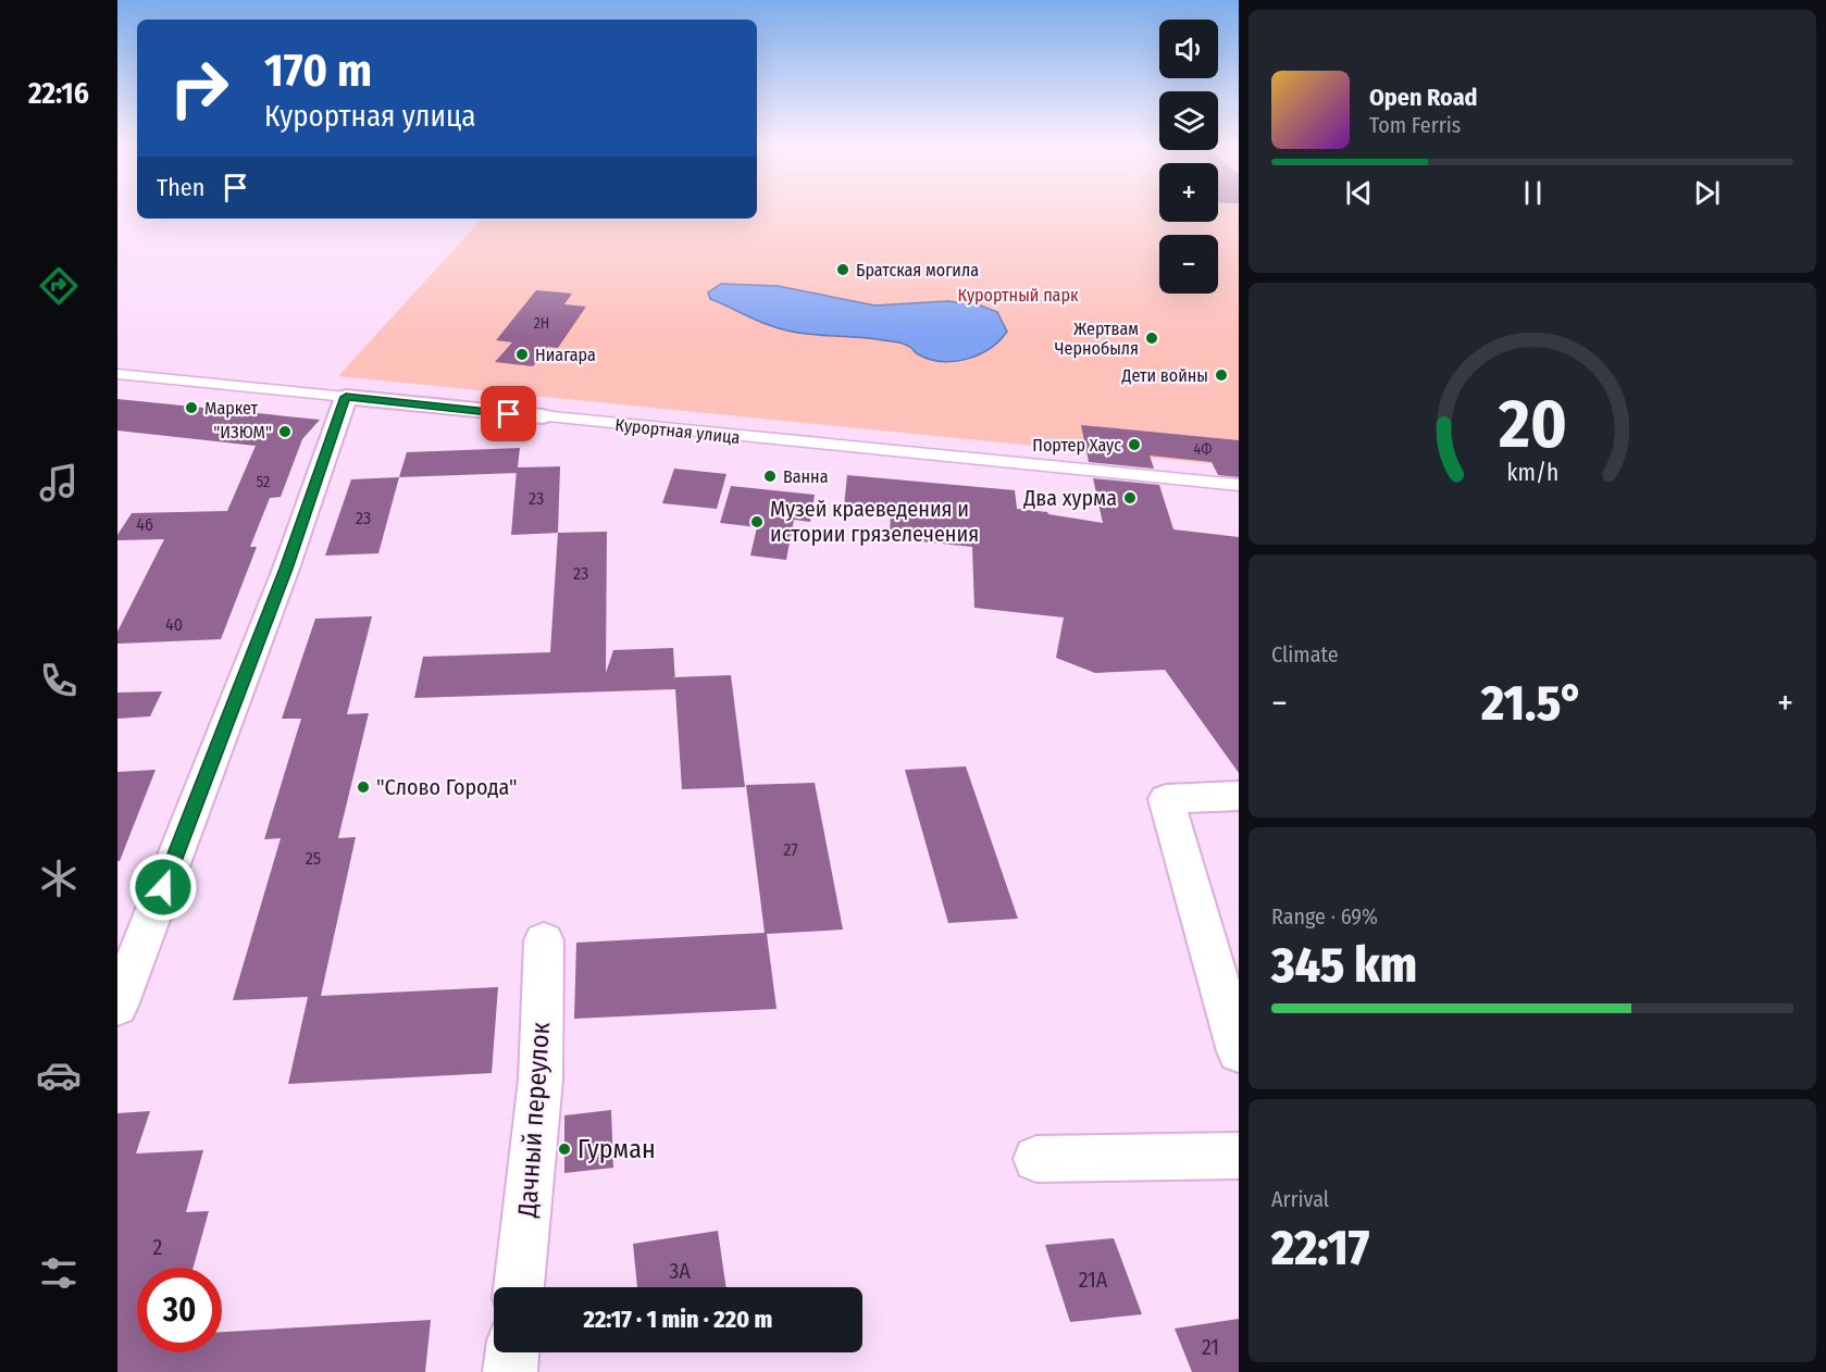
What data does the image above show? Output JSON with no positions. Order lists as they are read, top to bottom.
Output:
{
  "streets": {
    "street": ["Курортная улица", "Дачный переулок"]
  },
  "parks": ["Курортный парк"],
  "places": [
    "Братская могила",
    "Жертвам Чернобыля",
    "Ниагара",
    "Дети войны",
    "Маркет",
    "\"ИЗЮМ\"",
    "Портер Хаус",
    "Ванна",
    "Два хурма",
    "Музей краеведения и истории грязелечения",
    "\"Слово Города\"",
    "Гурман"
  ],
  "house_numbers": [
    "2Н",
    "4Ф",
    "52",
    "23",
    "23",
    "46",
    "23",
    "40",
    "27",
    "25",
    "2",
    "3А",
    "21А",
    "21"
  ],
  "page": {
    "tabs": "22:16",
    "map_buttons": ["+", "−"],
    "turn": ["170 m", "Курортная улица"],
    "song": ["Open Road", "Tom Ferris"],
    "then": "Then",
    "tile": [
      "Climate",
      ["Range · 69%", "345 km"],
      ["Arrival", "22:17"]
    ],
    "heat": ["−", "21.5°", "+"],
    "limit": "30",
    "trip": "22:17 · 1 min · 220 m",
    "gauge": ["20", "km/h"]
  }
}
